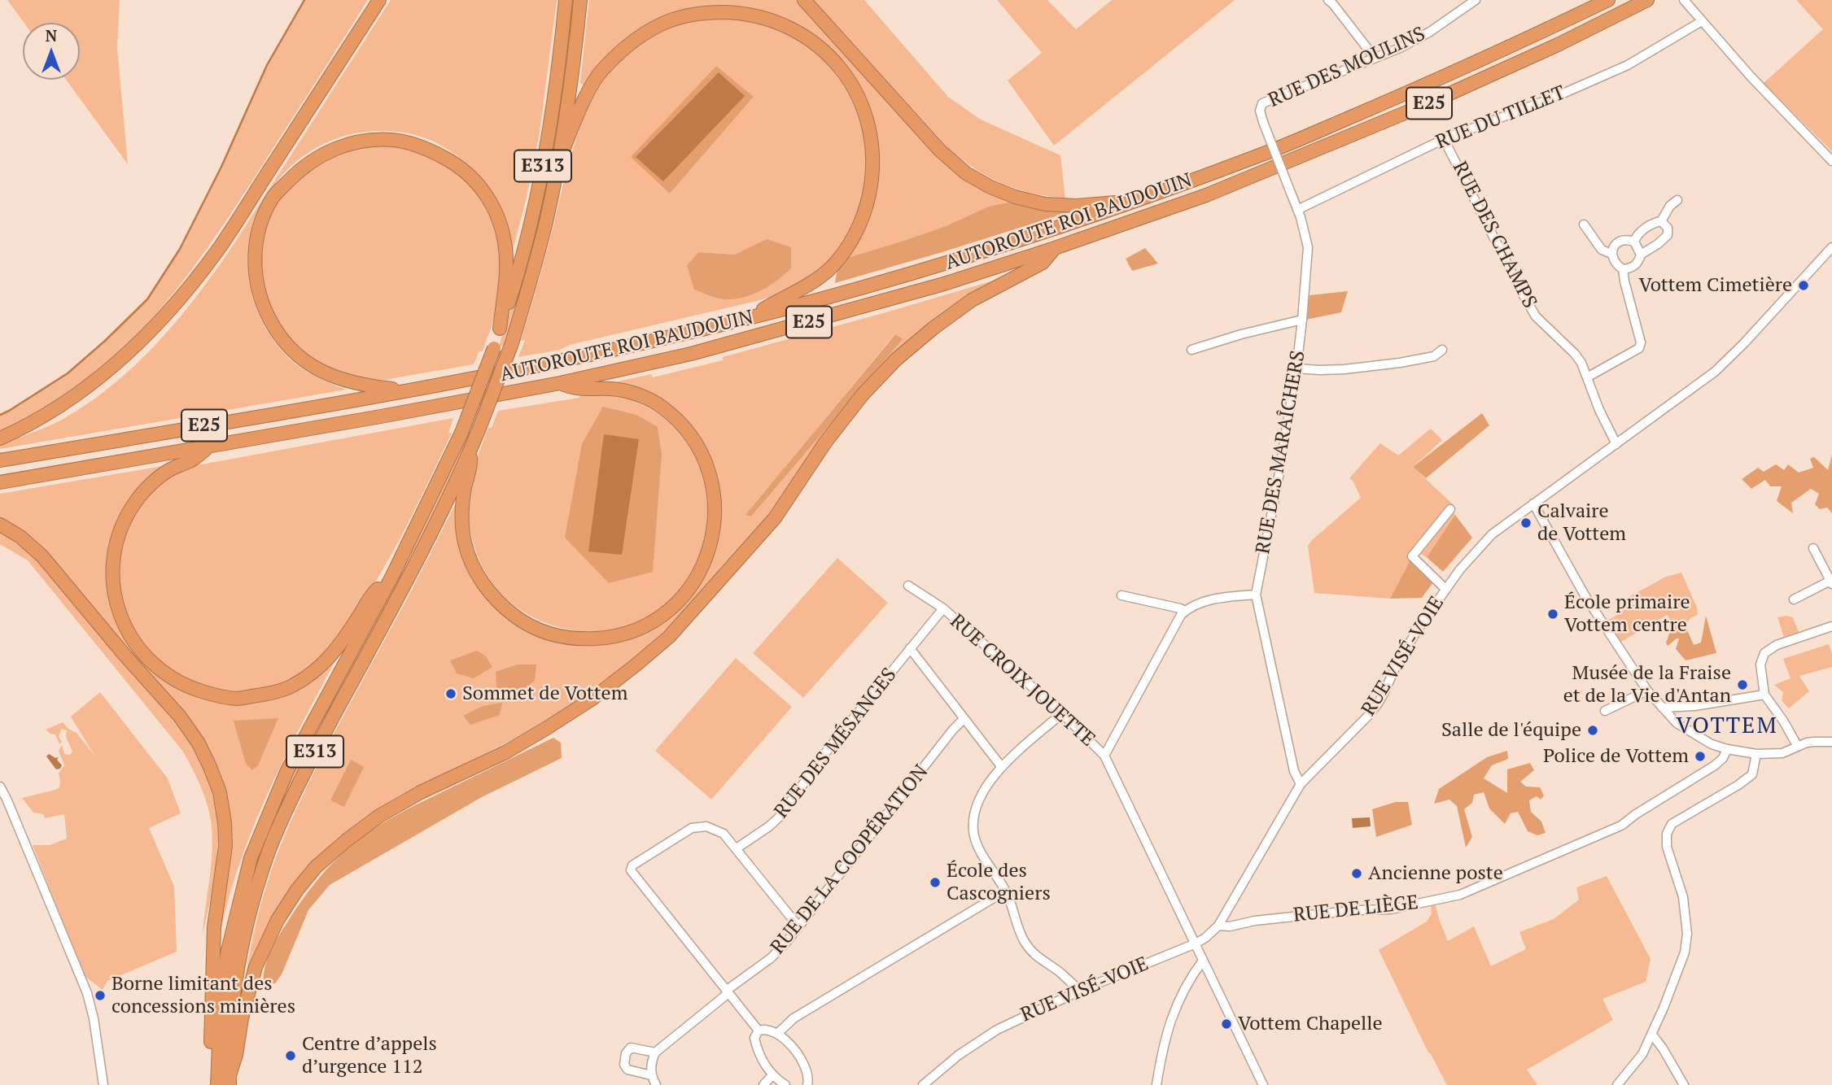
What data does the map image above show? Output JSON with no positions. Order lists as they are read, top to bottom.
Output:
{
  "streets": {
    "highway": ["E25", "E313", "AUTOROUTE ROI BAUDOUIN"],
    "street": [
      "RUE DES MOULINS",
      "RUE DU TILLET",
      "RUE DES CHAMPS",
      "RUE DES MARAÎCHERS",
      "RUE VISÉ-VOIE",
      "RUE CROIX JOUETTE",
      "RUE DES MÉSANGES",
      "RUE DE LA COOPÉRATION",
      "RUE DE LIÈGE"
    ]
  },
  "crossings": [
    ["RUE DES MOULINS", "RUE DES MARAÎCHERS"],
    ["E25", "AUTOROUTE ROI BAUDOUIN"],
    ["RUE DU TILLET", "RUE DES CHAMPS"],
    ["RUE DU TILLET", "RUE DES MARAÎCHERS"],
    ["E313", "AUTOROUTE ROI BAUDOUIN"],
    ["RUE DES CHAMPS", "RUE VISÉ-VOIE"],
    ["RUE DES MARAÎCHERS", "RUE VISÉ-VOIE"],
    ["RUE VISÉ-VOIE", "RUE CROIX JOUETTE"],
    ["RUE VISÉ-VOIE", "RUE DE LIÈGE"],
    ["RUE CROIX JOUETTE", "RUE DES MÉSANGES"]
  ],
  "districts": ["VOTTEM"],
  "places": [
    "Vottem Cimetière",
    "Calvaire de Vottem",
    "École primaire Vottem centre",
    "Musée de la Fraise et de la Vie d'Antan",
    "Sommet de Vottem",
    "Salle de l'équipe",
    "Police de Vottem",
    "Ancienne poste",
    "École des Cascogniers",
    "Borne limitant des concessions minières",
    "Vottem Chapelle",
    "Centre d’appels d’urgence 112"
  ],
  "north": "top"
}
